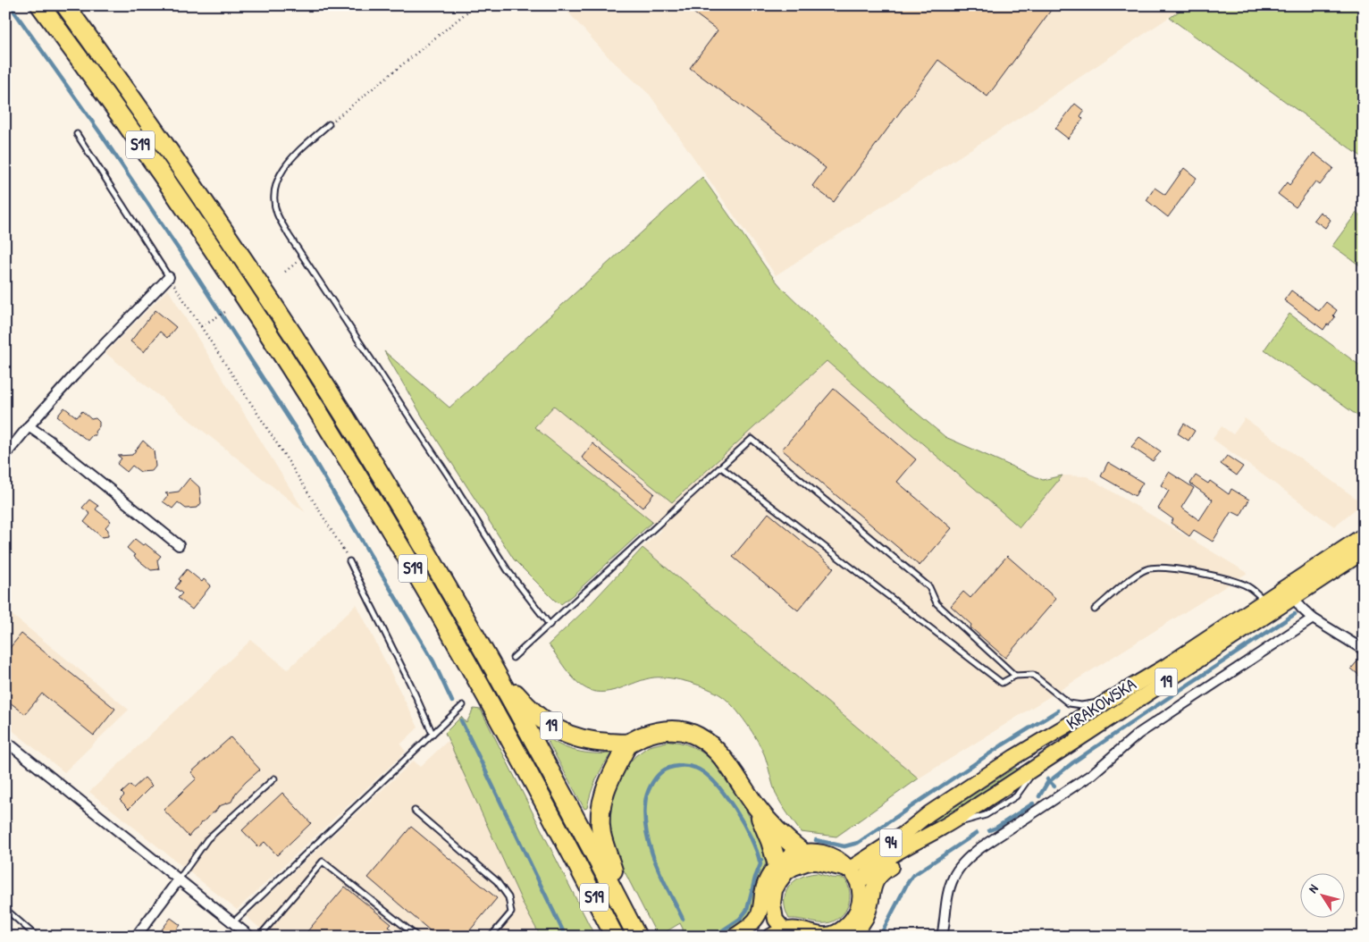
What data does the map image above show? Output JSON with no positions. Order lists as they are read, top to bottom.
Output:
{
  "streets": {
    "highway": ["S19", "19"],
    "main road": ["KRAKOWSKA", "94"]
  },
  "crossings": [
    ["S19", "19"],
    ["19", "KRAKOWSKA"]
  ],
  "north": "top left"
}
